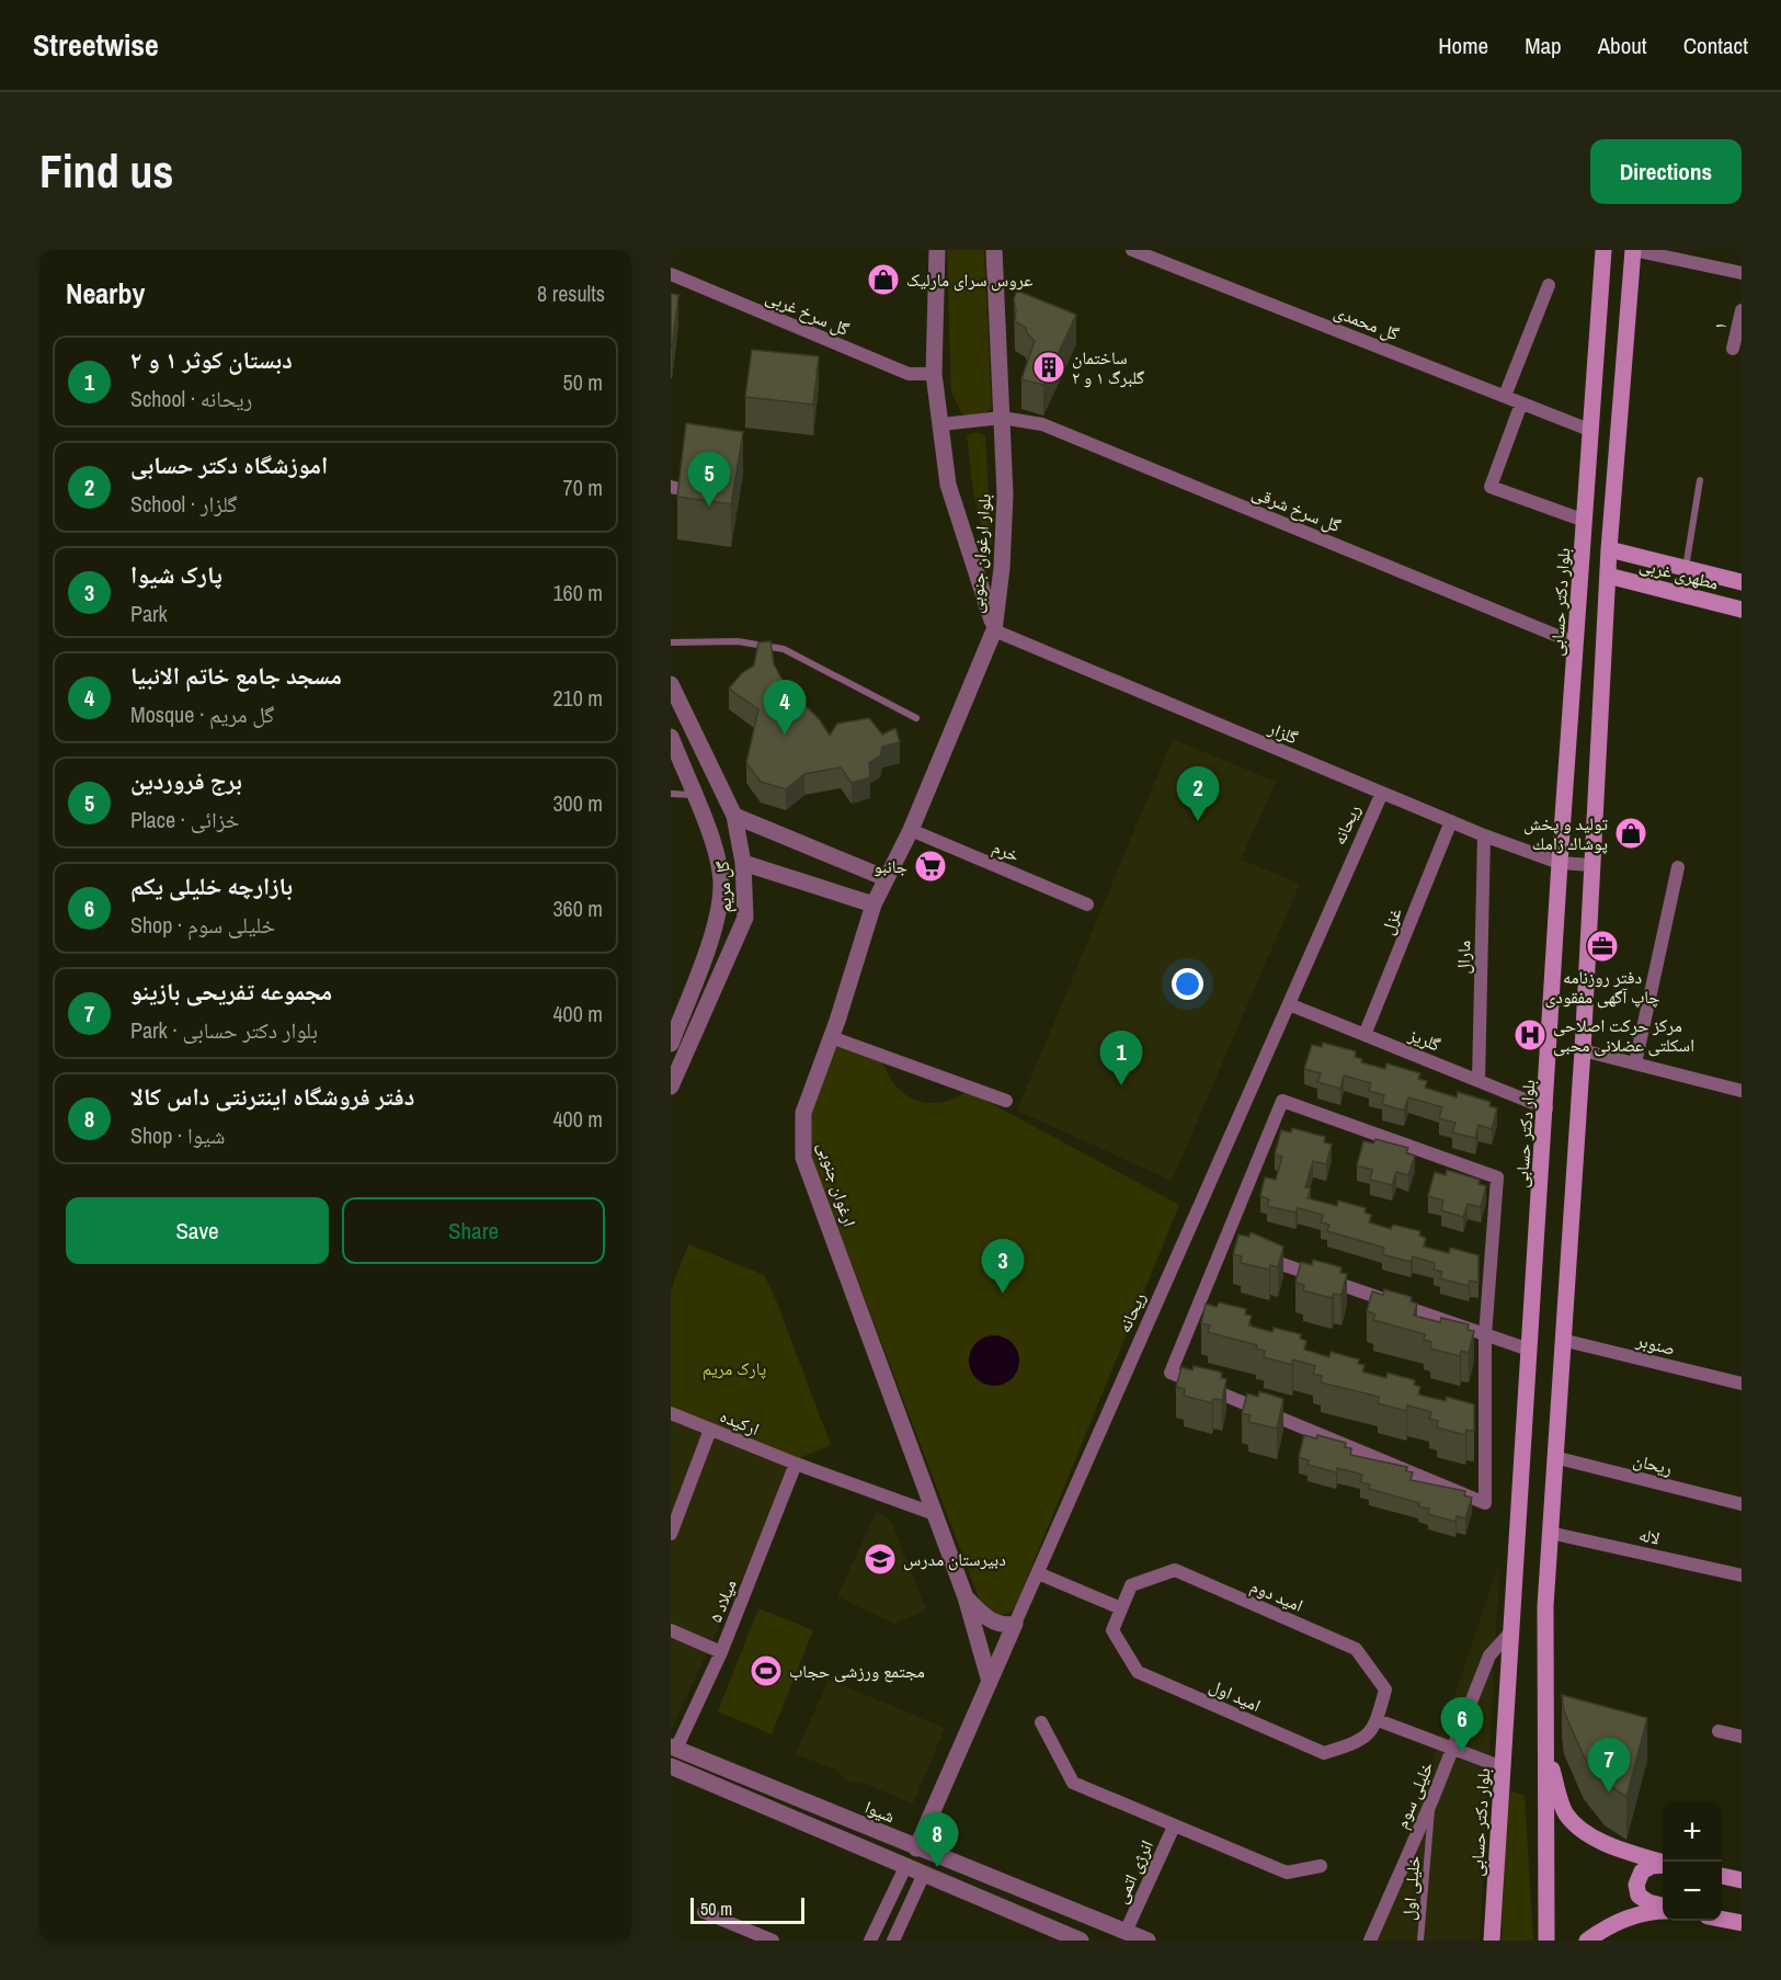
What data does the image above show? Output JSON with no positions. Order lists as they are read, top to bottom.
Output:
{
  "streets": {
    "main road": ["مطهری غربی", "بلوار دکتر حسابی"],
    "street": [
      "گل سرخ غربی",
      "گل محمدی",
      "۱",
      "گل سرخ شرقی",
      "بلوار ارغوان جنوبی",
      "گلزار",
      "ریحانه",
      "خرم",
      "گل مریم",
      "غزل",
      "مارال",
      "گلریز",
      "ارغوان جنوبی",
      "صنوبر",
      "ارکیده",
      "ریحان",
      "لاله",
      "امید دوم",
      "میلاد ۵",
      "امید اول",
      "خلیلی سوم",
      "شیوا",
      "انرژی اتمی"
    ],
    "lane": ["خلیلی اول"]
  },
  "crossings": [
    ["گل سرخ غربی", "بلوار ارغوان جنوبی"],
    ["گل محمدی", "بلوار دکتر حسابی"],
    ["گل سرخ شرقی", "بلوار ارغوان جنوبی"],
    ["گل سرخ شرقی", "بلوار دکتر حسابی"],
    ["بلوار ارغوان جنوبی", "گلزار"],
    ["بلوار ارغوان جنوبی", "ارغوان جنوبی"],
    ["بلوار دکتر حسابی", "گلزار"],
    ["بلوار دکتر حسابی", "گلریز"],
    ["بلوار دکتر حسابی", "خلیلی سوم"],
    ["گلزار", "ریحانه"],
    ["گلزار", "غزل"],
    ["گلزار", "مارال"],
    ["گلزار", "ارغوان جنوبی"],
    ["ریحانه", "گلریز"],
    ["ریحانه", "ارغوان جنوبی"],
    ["ریحانه", "شیوا"],
    ["خرم", "ارغوان جنوبی"],
    ["غزل", "گلریز"],
    ["مارال", "گلریز"],
    ["ارغوان جنوبی", "ارکیده"],
    ["ارکیده", "میلاد ۵"],
    ["امید دوم", "امید اول"],
    ["میلاد ۵", "شیوا"],
    ["خلیلی سوم", "خلیلی اول"],
    ["شیوا", "انرژی اتمی"]
  ],
  "parks": ["پارک مریم"],
  "places": {
    "shop": ["عروس سرای مارلیک", "توليد و پخش پوشاك ژامك"],
    "building": ["ساختمان گلبرگ ۱ و ۲"],
    "supermarket": ["جانبو"],
    "office": ["دفتر روزنامه چاپ آگهی مفقودی"],
    "hospital": ["مرکز حرکت اصلاحی اسکلتی عضلانی محبی"],
    "school or university": ["دبیرستان مدرس"],
    "sports": ["مجتمع ورزشی حجاب"]
  },
  "scale_bar": "50 m",
  "page": {
    "header": "Streetwise",
    "nav": [
      "Home",
      "Map",
      "About",
      "Contact"
    ],
    "buttons": [
      "Directions",
      ["Save", "Share"]
    ],
    "title": "Find us",
    "heading": ["Nearby", "8 results"],
    "list": [
      {
        "mark": "1",
        "name": "دبستان کوثر ۱ و ۲",
        "note": "School · ریحانه",
        "value": "50 m"
      },
      {
        "mark": "2",
        "name": "اموزشگاه دکتر حسابی",
        "note": "School · گلزار",
        "value": "70 m"
      },
      {
        "mark": "3",
        "name": "پارک شیوا",
        "note": "Park",
        "value": "160 m"
      },
      {
        "mark": "4",
        "name": "مسجد جامع خاتم الانبیا",
        "note": "Mosque · گل مریم",
        "value": "210 m"
      },
      {
        "mark": "5",
        "name": "برج فروردین",
        "note": "Place · خزائی",
        "value": "300 m"
      },
      {
        "mark": "6",
        "name": "بازارچه خلیلی یکم",
        "note": "Shop · خلیلی سوم",
        "value": "360 m"
      },
      {
        "mark": "7",
        "name": "مجموعه تفریحی بازینو",
        "note": "Park · بلوار دکتر حسابی",
        "value": "400 m"
      },
      {
        "mark": "8",
        "name": "دفتر فروشگاه اینترنتی داس کالا",
        "note": "Shop · شیوا",
        "value": "400 m"
      }
    ],
    "pins": [
      "5",
      "4",
      "2",
      "1",
      "3",
      "6",
      "7",
      "8"
    ],
    "map_buttons": ["+", "−"],
    "scale": "50 m"
  }
}
